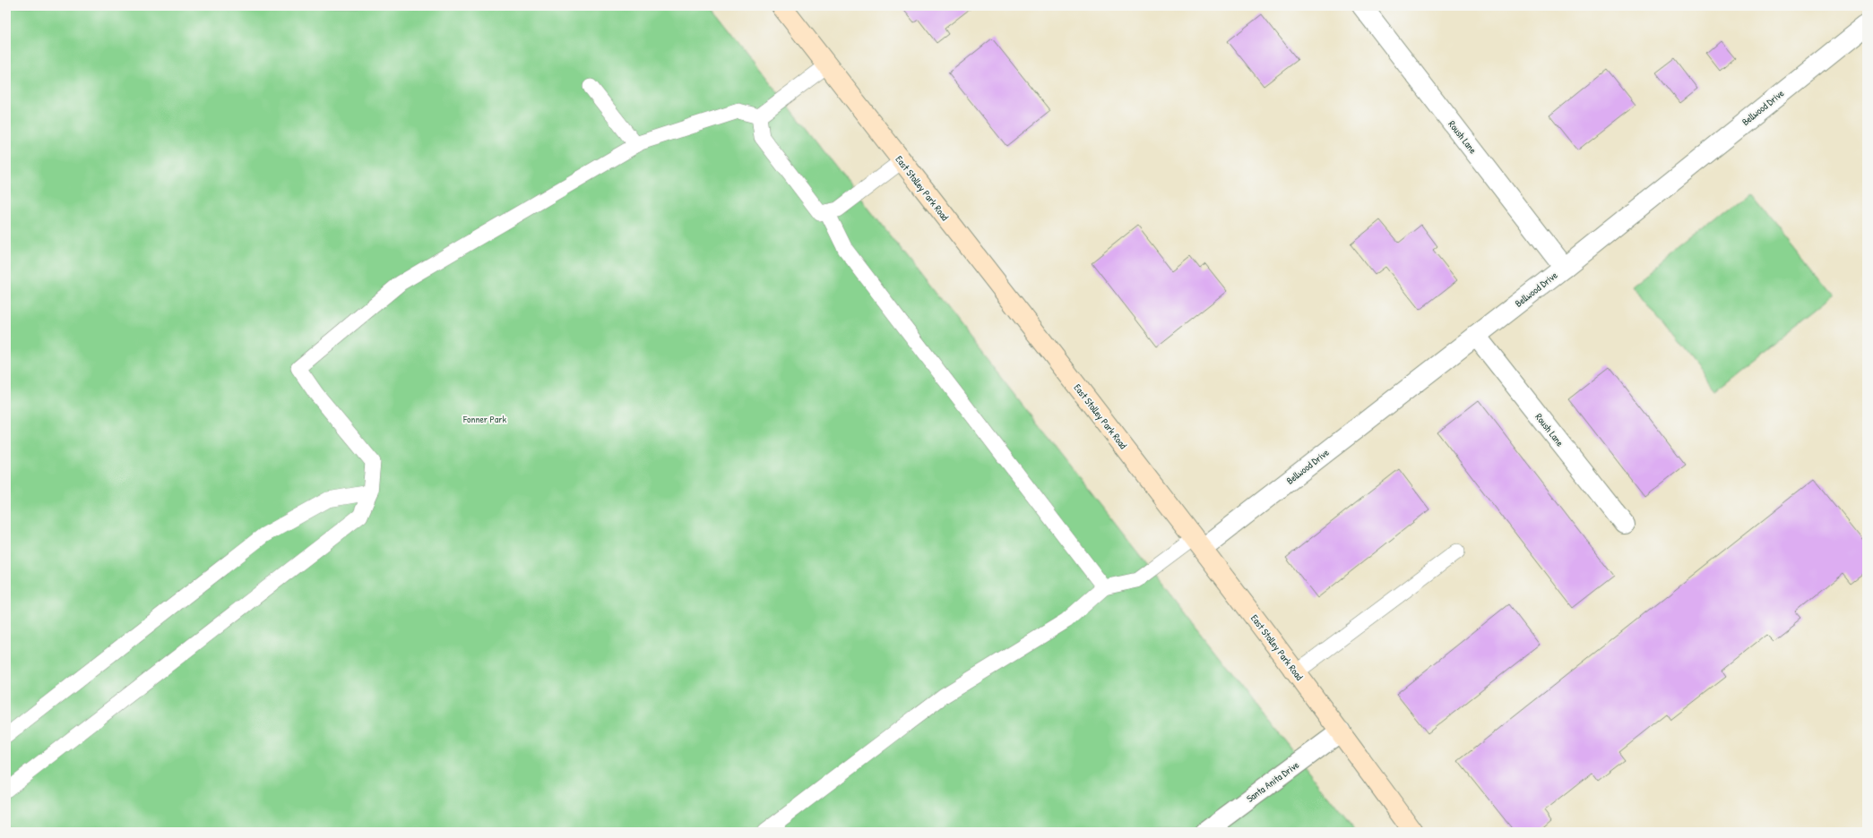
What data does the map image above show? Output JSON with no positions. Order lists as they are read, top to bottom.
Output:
{
  "streets": {
    "street": [
      "Bellwood Drive",
      "Roush Lane",
      "East Stolley Park Road",
      "Santa Anita Drive"
    ]
  },
  "crossings": [
    ["Bellwood Drive", "Roush Lane"],
    ["Bellwood Drive", "East Stolley Park Road"],
    ["East Stolley Park Road", "Santa Anita Drive"]
  ],
  "parks": ["Fonner Park"]
}
